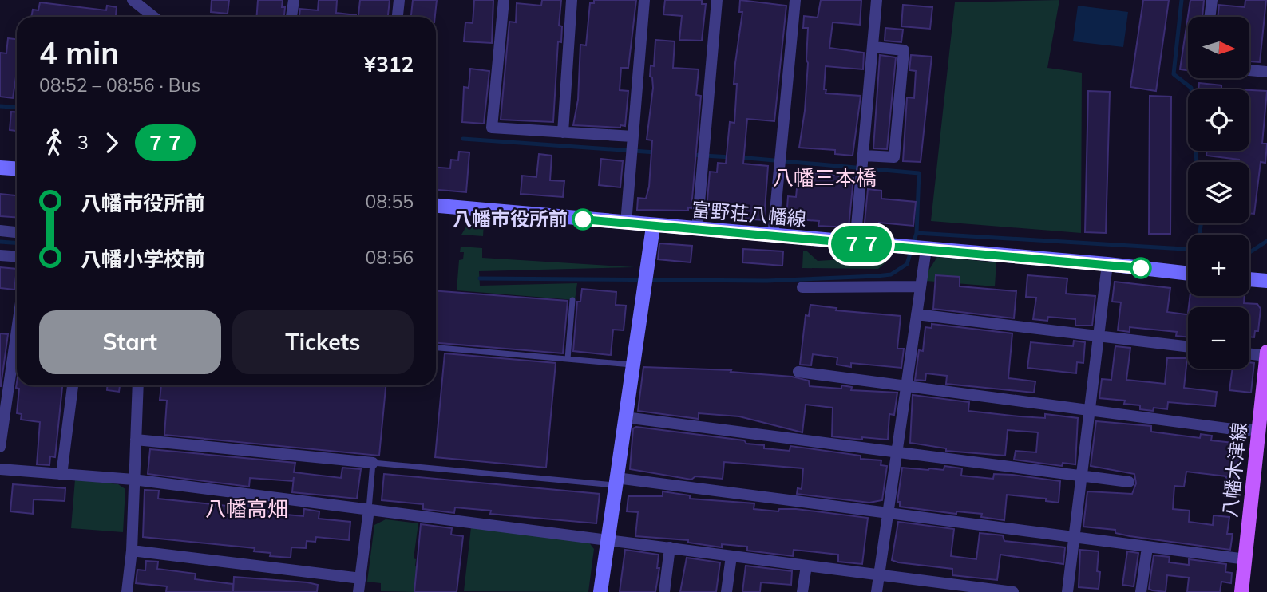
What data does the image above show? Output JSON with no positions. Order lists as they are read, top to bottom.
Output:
{
  "streets": {
    "main road": ["富野荘八幡線", "八幡木津線"]
  },
  "districts": ["八幡三本橋", "八幡高畑"],
  "places": ["八幡市役所前"],
  "lines": ["bus line ７７"],
  "north": "right",
  "page": {
    "on_map": "７７",
    "map_buttons": ["+", "−"],
    "heading": ["4 min", "08:52 – 08:56 · Bus", "¥312"],
    "legs": ["3", "７７"],
    "list": [
      {
        "name": "八幡市役所前",
        "value": "08:55"
      },
      {
        "name": "八幡小学校前",
        "value": "08:56"
      }
    ],
    "buttons": ["Start", "Tickets"]
  }
}
